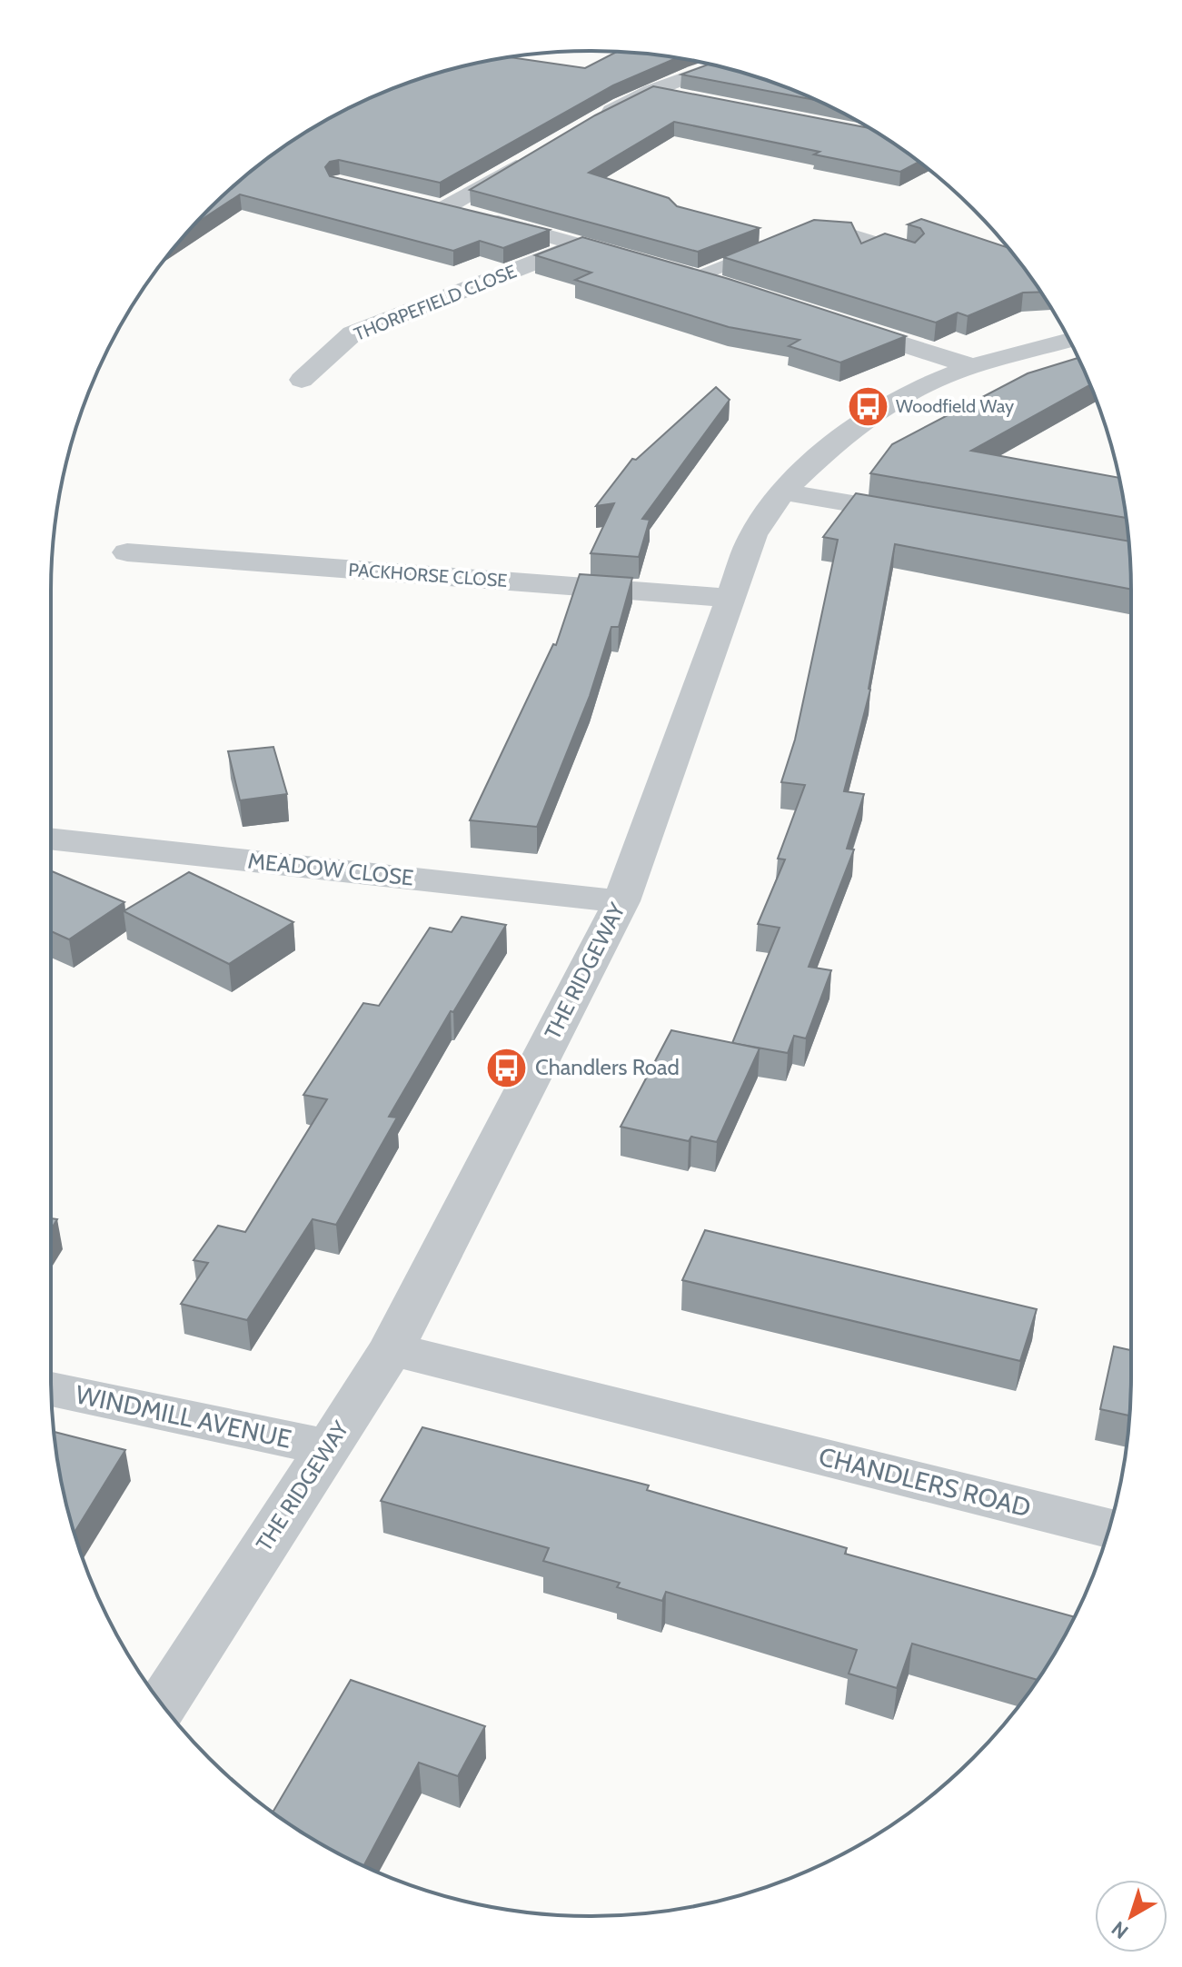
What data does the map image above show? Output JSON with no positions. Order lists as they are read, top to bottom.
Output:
{
  "streets": {
    "street": [
      "THORPEFIELD CLOSE",
      "PACKHORSE CLOSE",
      "MEADOW CLOSE",
      "THE RIDGEWAY",
      "WINDMILL AVENUE",
      "CHANDLERS ROAD"
    ]
  },
  "crossings": [
    ["PACKHORSE CLOSE", "THE RIDGEWAY"],
    ["MEADOW CLOSE", "THE RIDGEWAY"],
    ["THE RIDGEWAY", "WINDMILL AVENUE"],
    ["THE RIDGEWAY", "CHANDLERS ROAD"]
  ],
  "places": {
    "bus stop": ["Woodfield Way", "Chandlers Road"]
  },
  "north": "bottom left"
}
